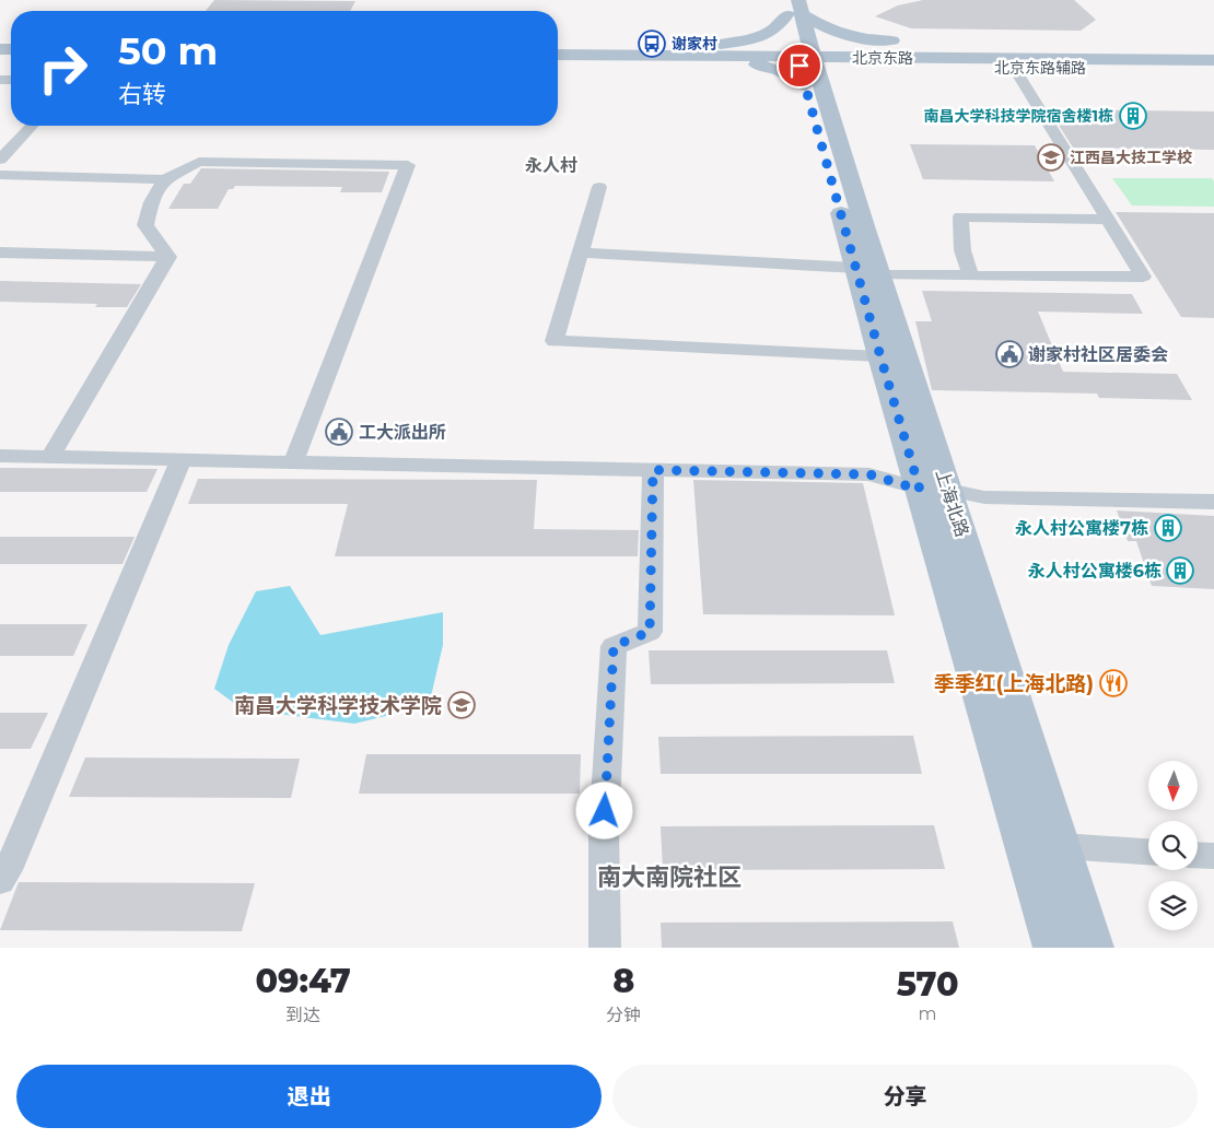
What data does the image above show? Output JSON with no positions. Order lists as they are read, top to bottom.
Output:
{
  "streets": {
    "main road": ["北京东路", "北京东路辅路", "上海北路"]
  },
  "crossings": [
    ["北京东路", "上海北路"]
  ],
  "districts": ["永人村", "南大南院社区"],
  "places": {
    "bus stop": ["谢家村"],
    "building": ["南昌大学科技学院宿舍楼1栋", "永人村公寓楼7栋", "永人村公寓楼6栋"],
    "school or university": ["江西昌大技工学校", "南昌大学科学技术学院"],
    "public building": ["谢家村社区居委会", "工大派出所"],
    "restaurant": ["季季红(上海北路)"]
  },
  "north": "bottom",
  "page": {
    "turn": ["50 m", "右转"],
    "eta": [
      "09:47",
      "到达",
      "8",
      "分钟",
      "570",
      "m"
    ],
    "buttons": ["退出", "分享"]
  }
}
